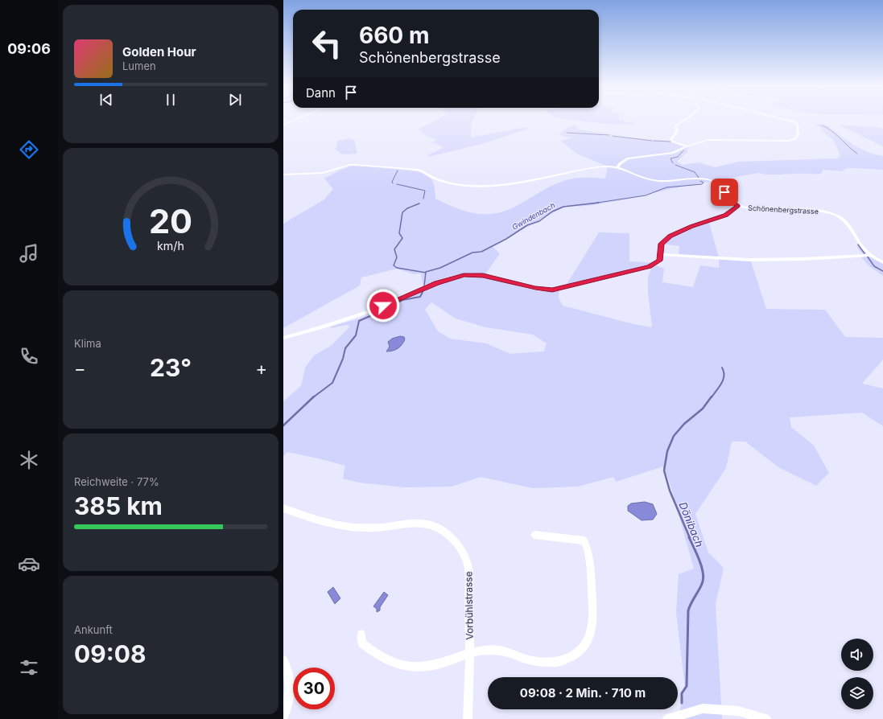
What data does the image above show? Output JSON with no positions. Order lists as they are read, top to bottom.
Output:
{
  "streets": {
    "street": ["Schönenbergstrasse", "Vorbühlstrasse"]
  },
  "water": ["Gwindenbach", "Dönibach"],
  "page": {
    "tabs": "09:06",
    "turn": ["660 m", "Schönenbergstrasse"],
    "song": ["Golden Hour", "Lumen"],
    "then": "Dann",
    "tile": [
      "Klima",
      ["Reichweite · 77%", "385 km"],
      ["Ankunft", "09:08"]
    ],
    "heat": ["−", "23°", "+"],
    "limit": "30",
    "trip": "09:08 · 2 Min. · 710 m",
    "gauge": ["20", "km/h"]
  }
}
